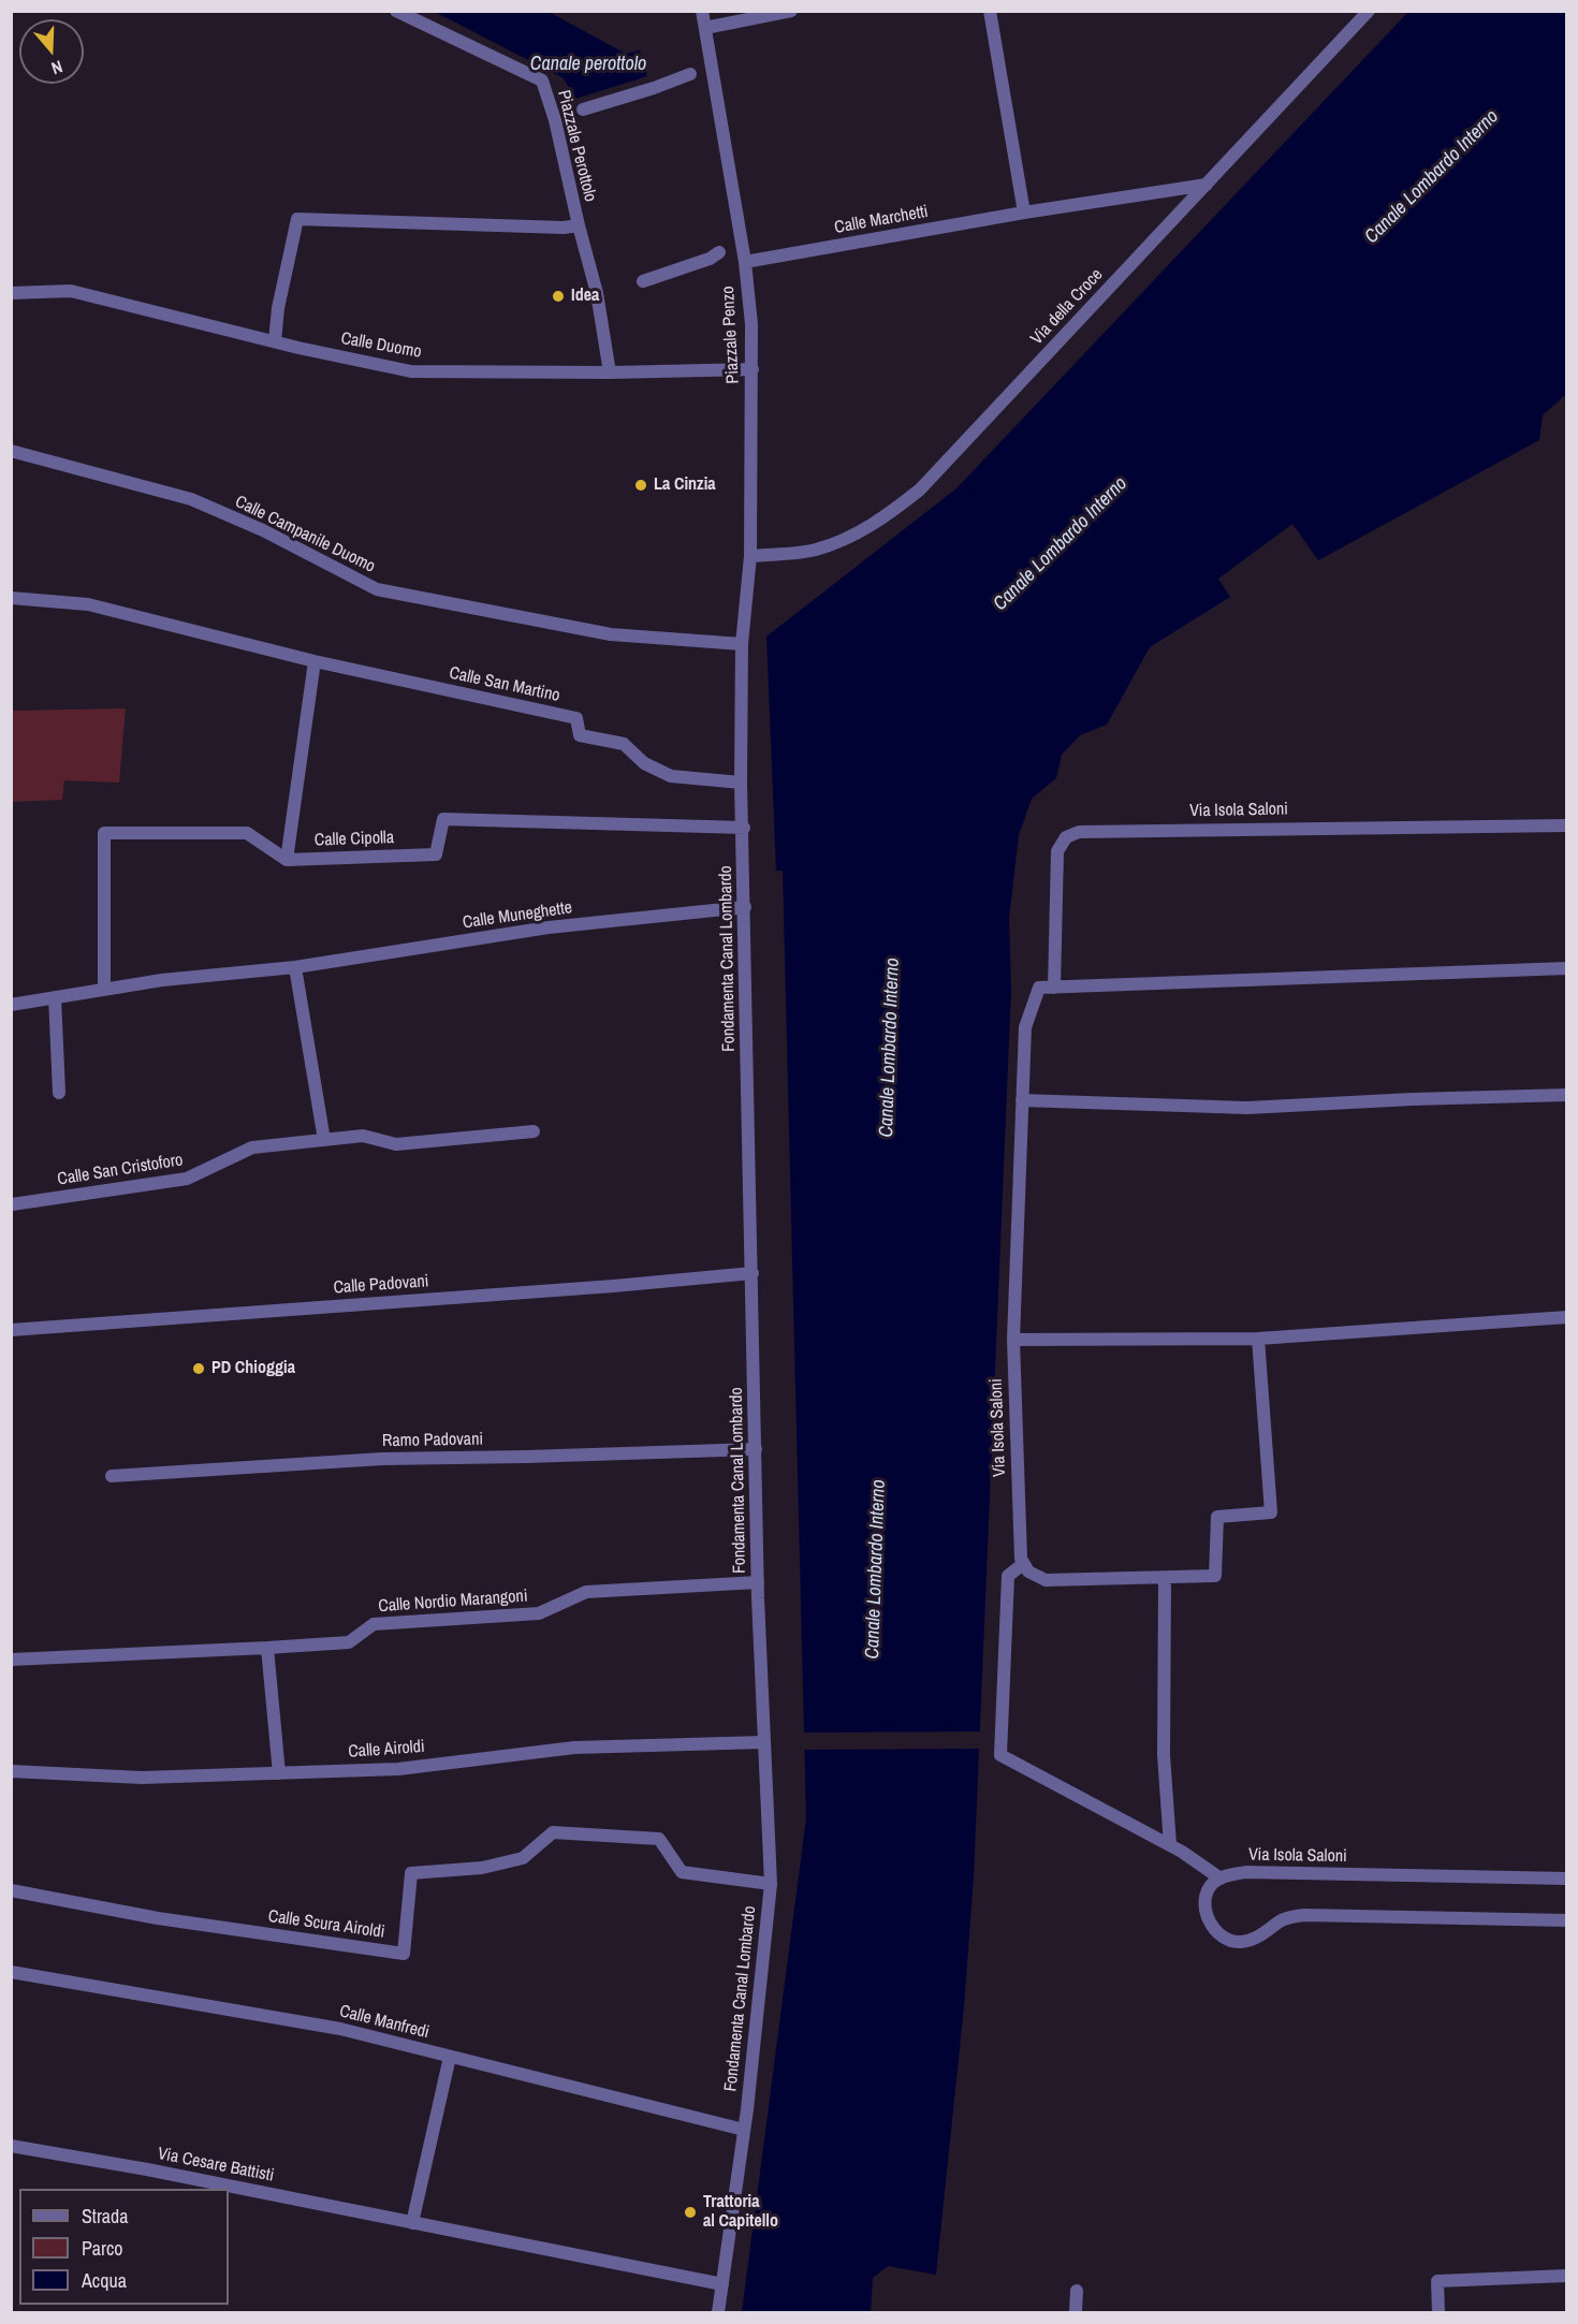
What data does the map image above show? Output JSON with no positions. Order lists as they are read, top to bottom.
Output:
{
  "streets": {
    "street": [
      "Piazzale Perottolo",
      "Calle Marchetti",
      "Via della Croce",
      "Piazzale Penzo",
      "Calle Duomo",
      "Calle Campanile Duomo",
      "Calle San Martino",
      "Via Isola Saloni",
      "Calle Cipolla",
      "Calle Muneghette",
      "Fondamenta Canal Lombardo",
      "Calle San Cristoforo",
      "Calle Padovani",
      "Ramo Padovani",
      "Calle Nordio Marangoni",
      "Calle Airoldi",
      "Calle Scura Airoldi",
      "Calle Manfredi",
      "Via Cesare Battisti"
    ]
  },
  "crossings": [
    ["Piazzale Perottolo", "Calle Duomo"],
    ["Calle Marchetti", "Via della Croce"],
    ["Calle Marchetti", "Piazzale Penzo"],
    ["Via della Croce", "Piazzale Penzo"],
    ["Piazzale Penzo", "Calle Duomo"],
    ["Piazzale Penzo", "Calle Campanile Duomo"],
    ["Piazzale Penzo", "Fondamenta Canal Lombardo"],
    ["Calle Campanile Duomo", "Fondamenta Canal Lombardo"],
    ["Calle San Martino", "Fondamenta Canal Lombardo"],
    ["Calle Cipolla", "Fondamenta Canal Lombardo"],
    ["Calle Muneghette", "Fondamenta Canal Lombardo"],
    ["Fondamenta Canal Lombardo", "Calle Padovani"],
    ["Fondamenta Canal Lombardo", "Ramo Padovani"],
    ["Fondamenta Canal Lombardo", "Calle Nordio Marangoni"],
    ["Fondamenta Canal Lombardo", "Calle Airoldi"],
    ["Fondamenta Canal Lombardo", "Calle Scura Airoldi"],
    ["Fondamenta Canal Lombardo", "Calle Manfredi"],
    ["Fondamenta Canal Lombardo", "Via Cesare Battisti"]
  ],
  "water": ["Canale perottolo", "Canale Lombardo Interno"],
  "places": [
    "Idea",
    "La Cinzia",
    "PD Chioggia",
    "Trattoria al Capitello"
  ],
  "legend": ["Strada", "Parco", "Acqua"],
  "north": "bottom"
}
